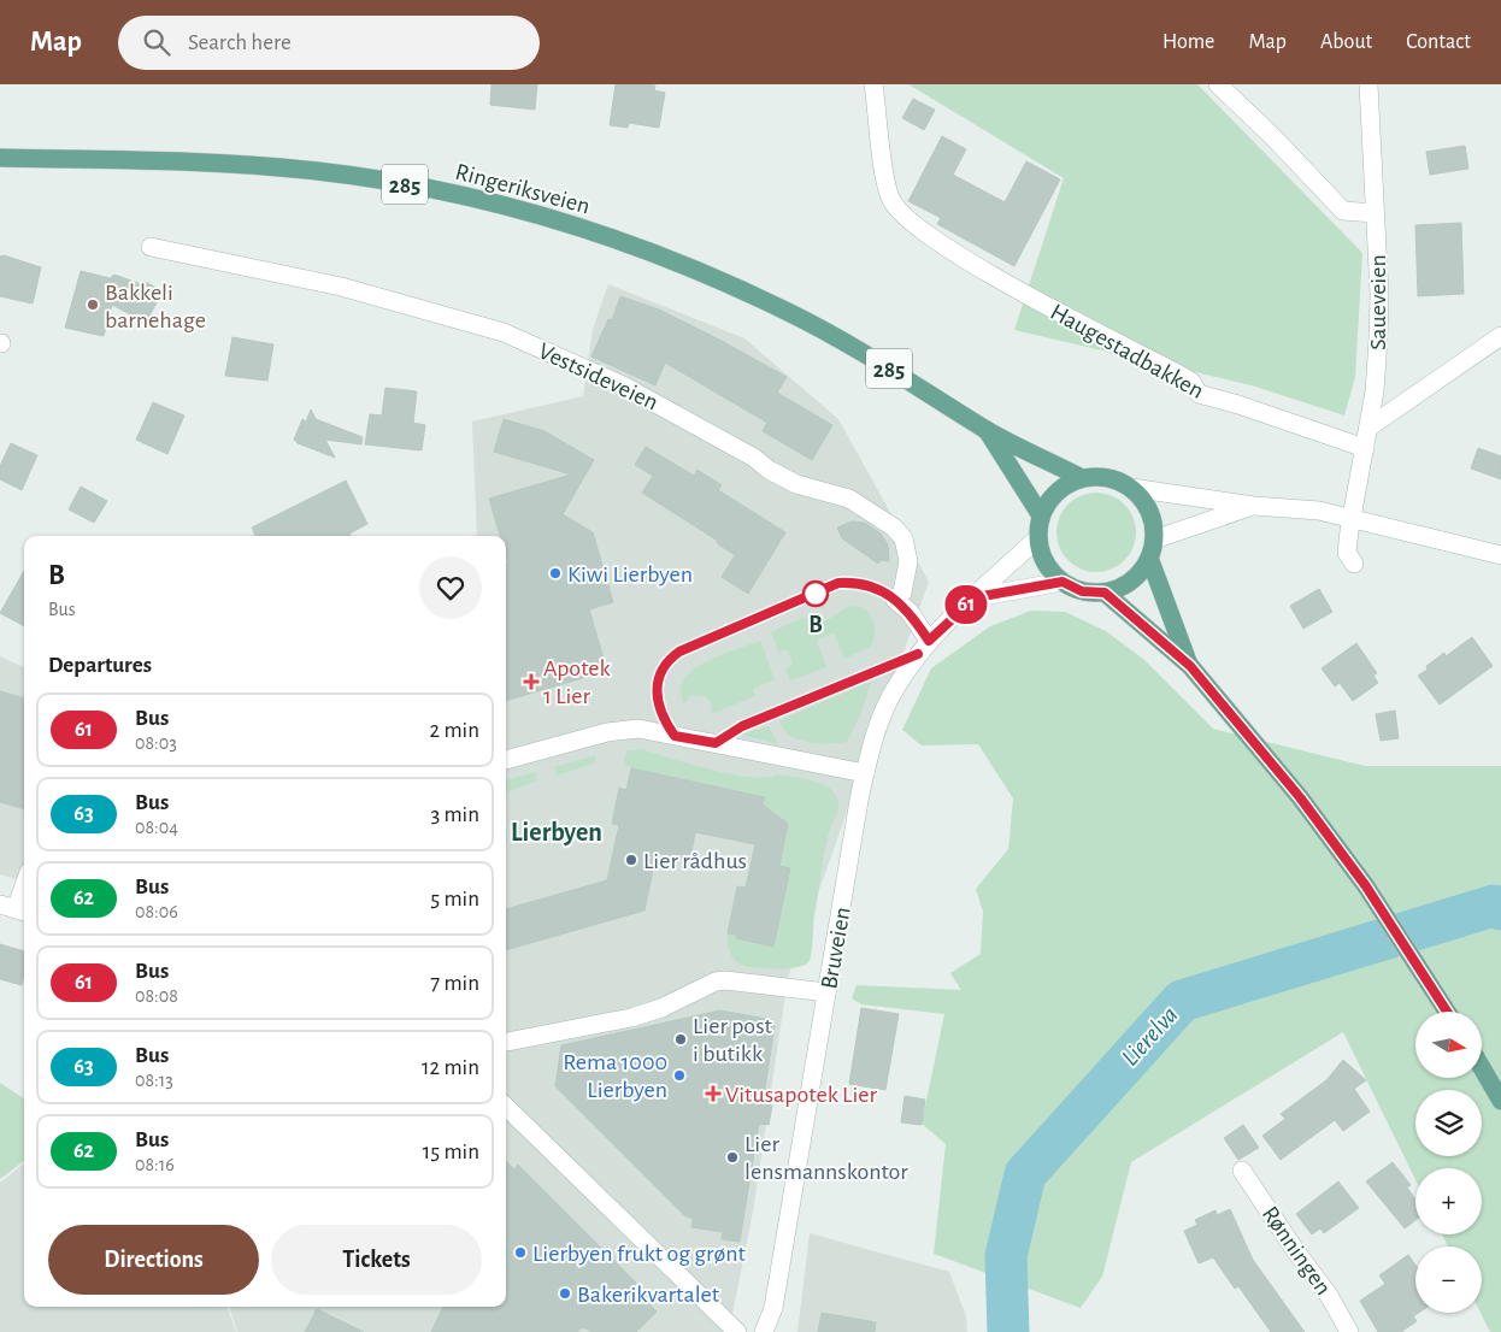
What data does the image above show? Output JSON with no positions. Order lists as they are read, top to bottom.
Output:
{
  "streets": {
    "main road": ["285", "Ringeriksveien"],
    "street": [
      "Saueveien",
      "Haugestadbakken",
      "Vestsideveien",
      "Bruveien",
      "Rønningen"
    ]
  },
  "crossings": [
    ["Ringeriksveien", "Bruveien"],
    ["Saueveien", "Haugestadbakken"],
    ["Vestsideveien", "Bruveien"]
  ],
  "districts": ["Lierbyen"],
  "water": ["Lierelva"],
  "places": {
    "other": [
      "Bakkeli barnehage",
      "Kiwi Lierbyen",
      "B",
      "Lier rådhus",
      "Lier post i butikk",
      "Rema 1000 Lierbyen",
      "Lier lensmannskontor",
      "Lierbyen frukt og grønt",
      "Bakerikvartalet"
    ],
    "health": ["Apotek 1 Lier", "Vitusapotek Lier"]
  },
  "lines": ["bus line 61"],
  "north": "right",
  "page": {
    "header": "Map",
    "search": "Search here",
    "nav": [
      "Home",
      "Map",
      "About",
      "Contact"
    ],
    "on_map": "61",
    "heading": [
      ["B", "Bus"],
      "Departures"
    ],
    "list": [
      {
        "mark": "61",
        "name": "Bus",
        "note": "08:03",
        "value": "2 min"
      },
      {
        "mark": "63",
        "name": "Bus",
        "note": "08:04",
        "value": "3 min"
      },
      {
        "mark": "62",
        "name": "Bus",
        "note": "08:06",
        "value": "5 min"
      },
      {
        "mark": "61",
        "name": "Bus",
        "note": "08:08",
        "value": "7 min"
      },
      {
        "mark": "63",
        "name": "Bus",
        "note": "08:13",
        "value": "12 min"
      },
      {
        "mark": "62",
        "name": "Bus",
        "note": "08:16",
        "value": "15 min"
      }
    ],
    "map_buttons": ["+", "−"],
    "buttons": ["Directions", "Tickets"]
  }
}
